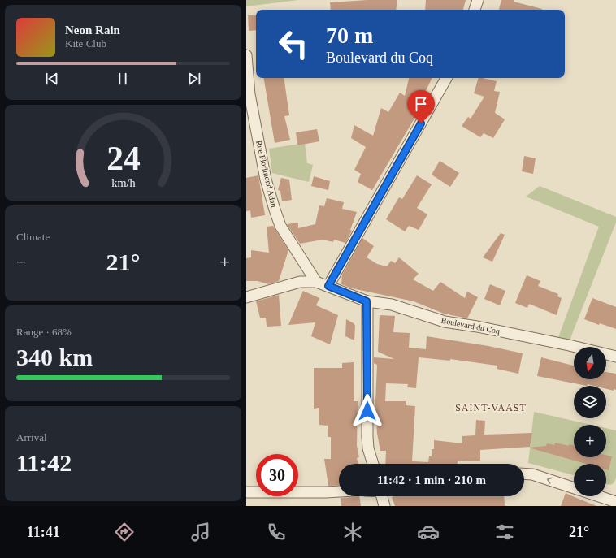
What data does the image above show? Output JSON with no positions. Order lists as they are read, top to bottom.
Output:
{
  "streets": {
    "street": ["Rue Florimond Adan", "Boulevard du Coq"]
  },
  "crossings": [
    ["Rue Florimond Adan", "Boulevard du Coq"]
  ],
  "districts": ["SAINT-VAAST"],
  "north": "bottom",
  "page": {
    "turn": ["70 m", "Boulevard du Coq"],
    "song": ["Neon Rain", "Kite Club"],
    "tile": [
      "Climate",
      ["Range · 68%", "340 km"],
      ["Arrival", "11:42"]
    ],
    "heat": ["−", "21°", "+"],
    "map_buttons": ["+", "−"],
    "limit": "30",
    "trip": "11:42 · 1 min · 210 m",
    "tabs": ["11:41", "21°"],
    "gauge": ["24", "km/h"]
  }
}
